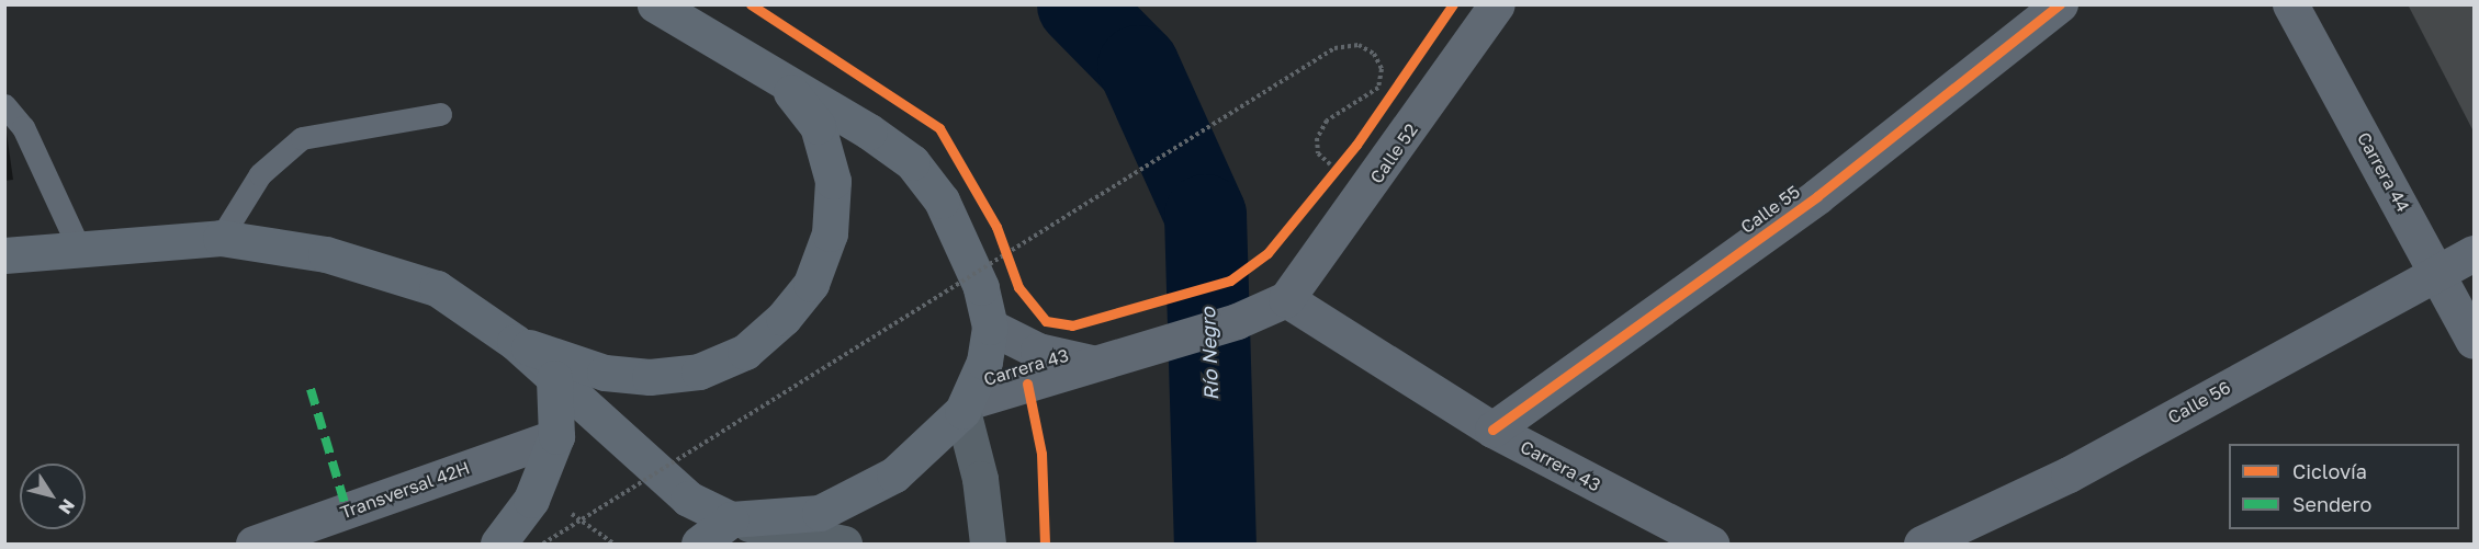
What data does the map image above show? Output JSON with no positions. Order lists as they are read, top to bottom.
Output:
{
  "streets": {
    "street": [
      "Calle 52",
      "Carrera 44",
      "Calle 55",
      "Carrera 43",
      "Calle 56",
      "Transversal 42H"
    ]
  },
  "crossings": [
    ["Calle 52", "Carrera 43"],
    ["Carrera 44", "Calle 56"],
    ["Calle 55", "Carrera 43"]
  ],
  "water": ["Río Negro"],
  "legend": ["Ciclovía", "Sendero"],
  "north": "bottom right"
}
